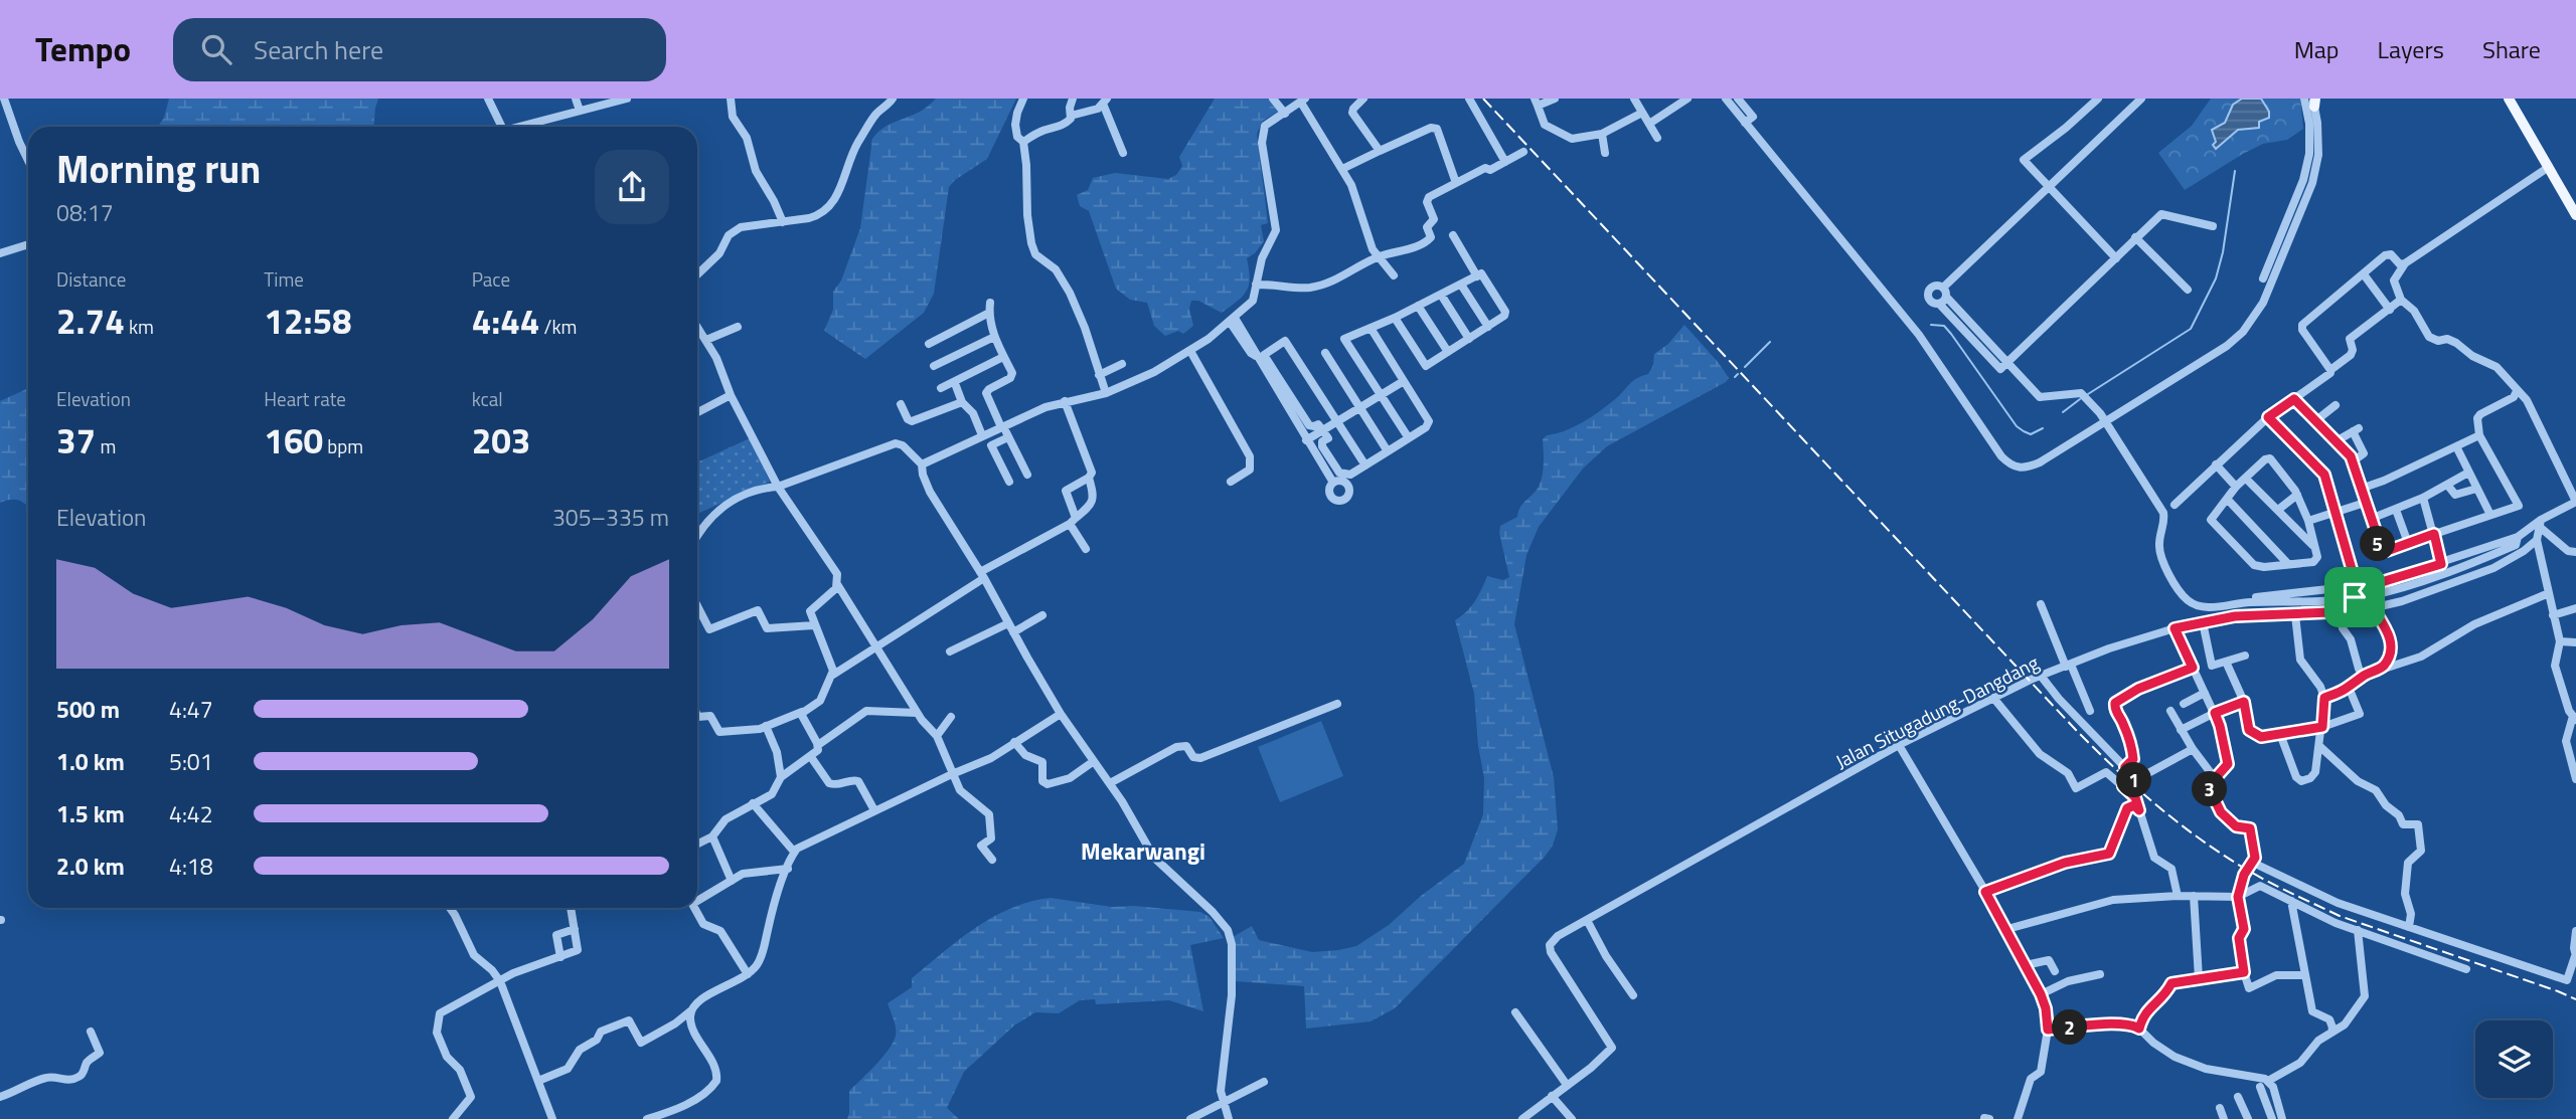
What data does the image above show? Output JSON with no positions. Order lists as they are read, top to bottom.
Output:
{
  "streets": {
    "street": ["Jalan Situgadung-Dangdang"]
  },
  "districts": ["Mekarwangi"],
  "page": {
    "header": "Tempo",
    "search": "Search here",
    "nav": ["Map", "Layers", "Share"],
    "heading": ["Morning run", "08:17"],
    "stats": [
      ["Distance", "2.74 km"],
      ["Time", "12:58"],
      ["Pace", "4:44 /km"],
      ["Elevation", "37 m"],
      ["Heart rate", "160 bpm"],
      ["kcal", "203"]
    ],
    "chart": ["Elevation", "305–335 m"],
    "pins": [
      "5",
      "1",
      "3",
      "2"
    ],
    "list": [
      {
        "name": "500 m",
        "note": "4:47"
      },
      {
        "name": "1.0 km",
        "note": "5:01"
      },
      {
        "name": "1.5 km",
        "note": "4:42"
      },
      {
        "name": "2.0 km",
        "note": "4:18"
      }
    ]
  }
}
